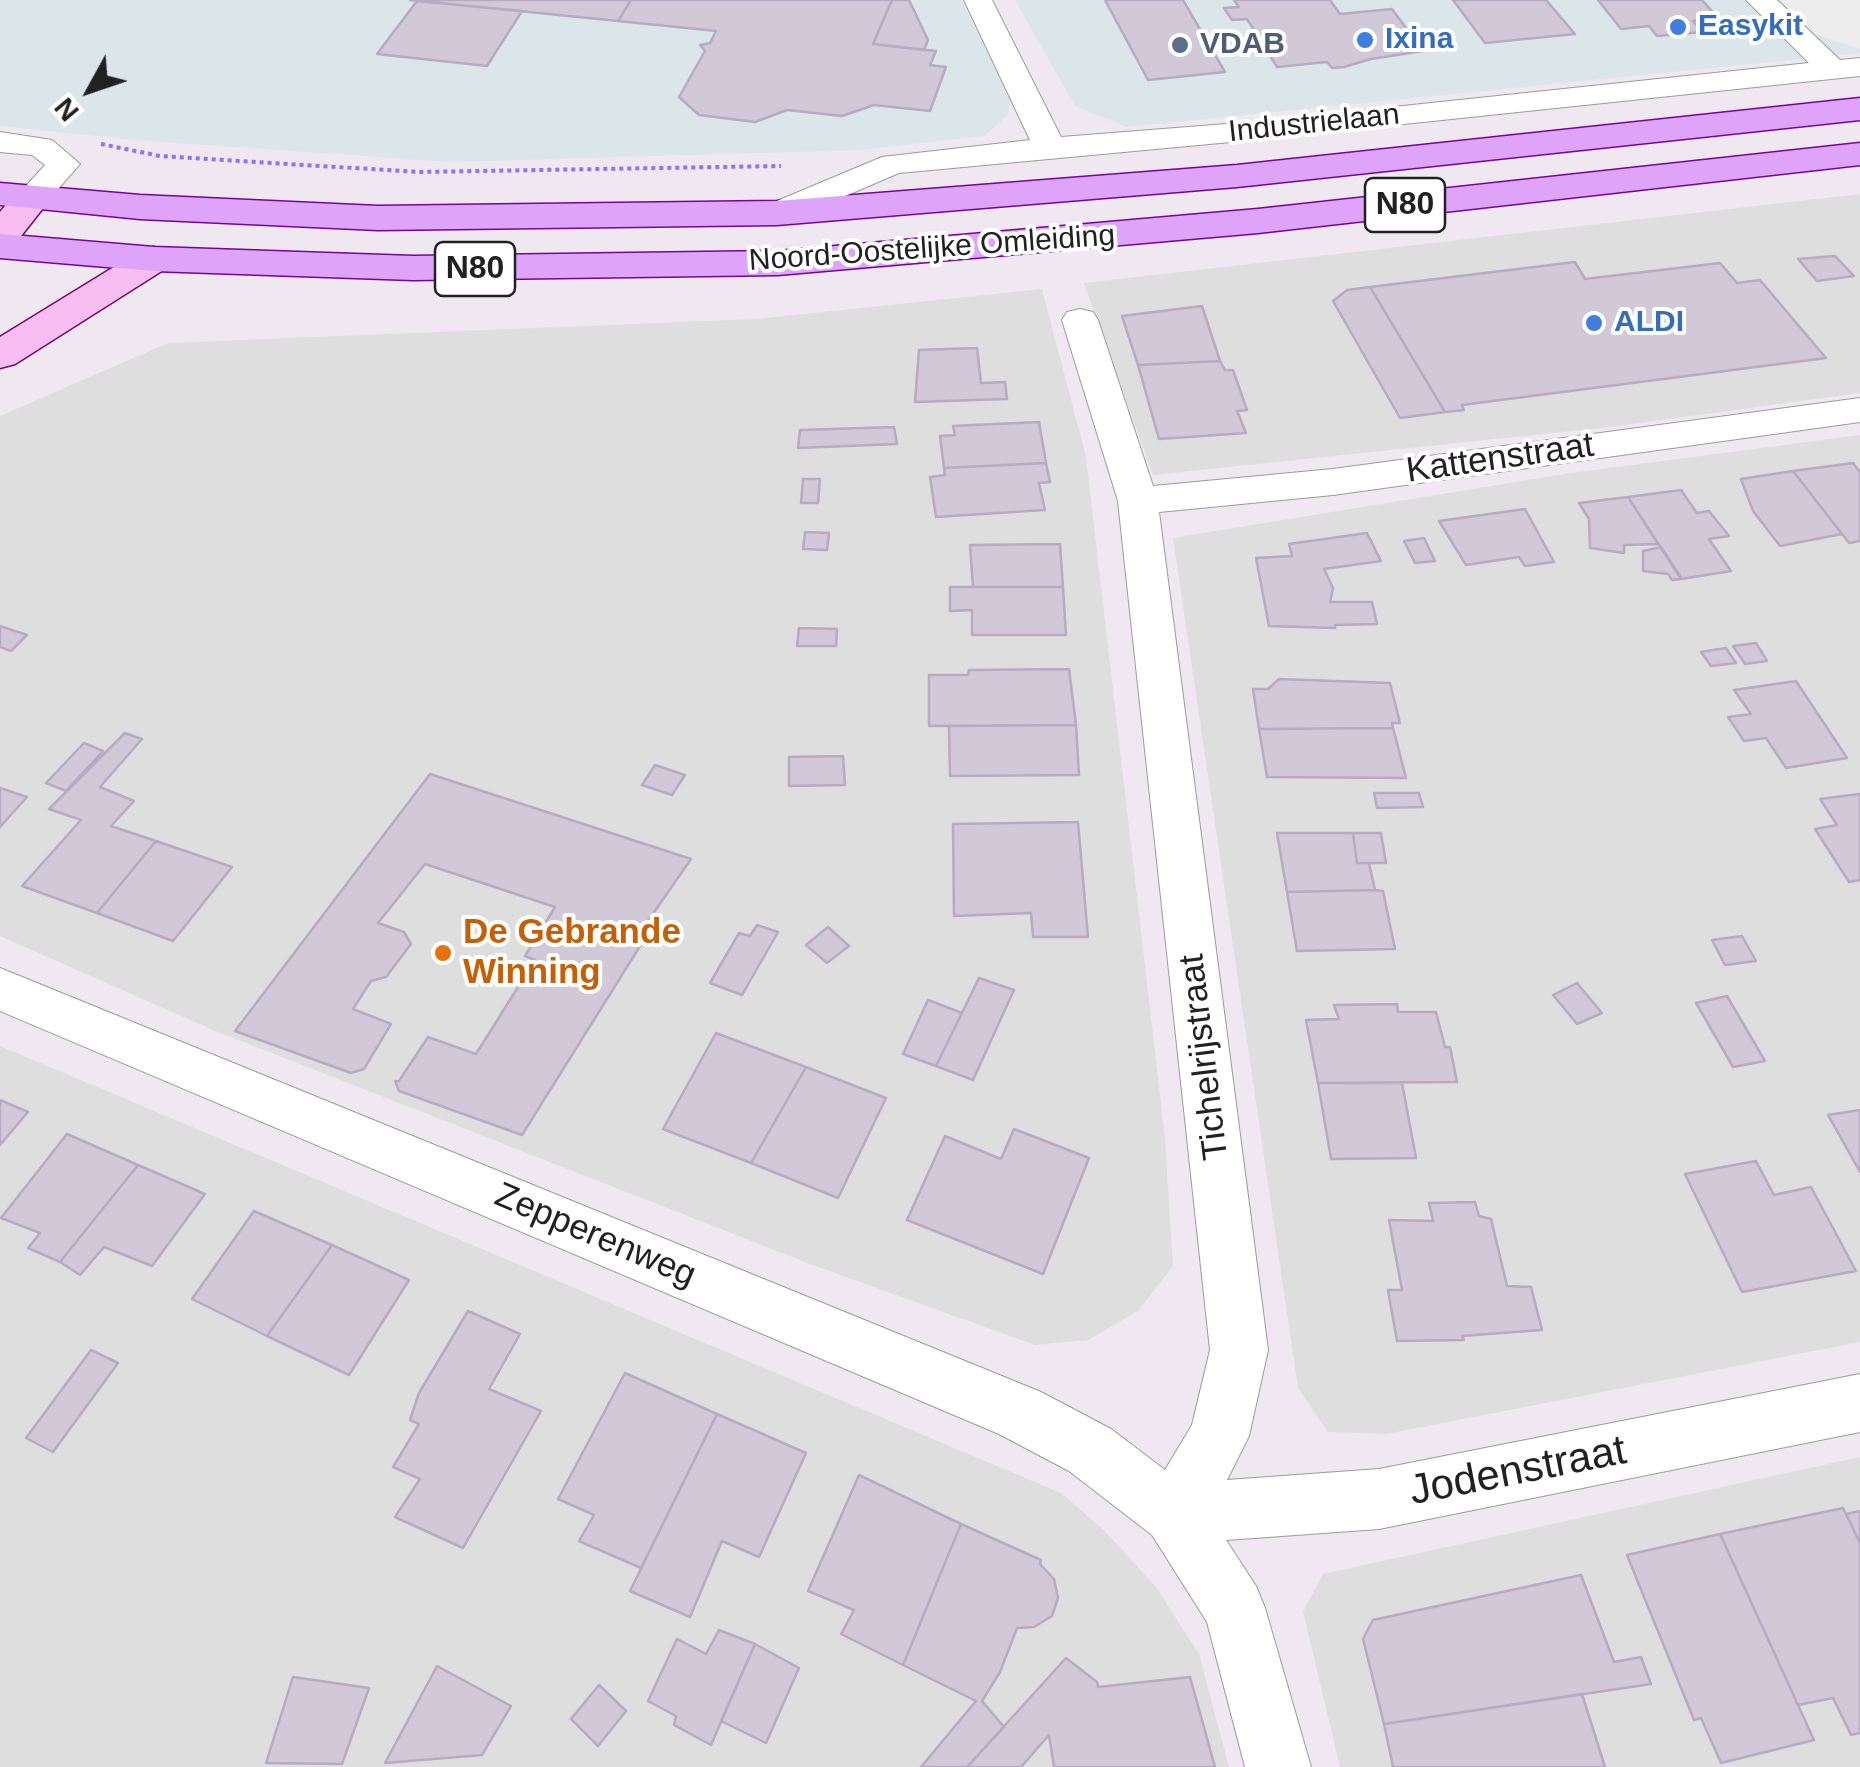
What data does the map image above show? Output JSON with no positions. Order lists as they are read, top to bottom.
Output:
{
  "streets": {
    "main road": ["N80", "Noord-Oostelijke Omleiding"],
    "street": [
      "Industrielaan",
      "Kattenstraat",
      "Tichelrijstraat",
      "Zepperenweg",
      "Jodenstraat"
    ]
  },
  "crossings": [
    ["Industrielaan", "Noord-Oostelijke Omleiding"],
    ["Kattenstraat", "Tichelrijstraat"],
    ["Tichelrijstraat", "Zepperenweg"],
    ["Tichelrijstraat", "Jodenstraat"],
    ["Zepperenweg", "Jodenstraat"]
  ],
  "places": [
    "Easykit",
    "Ixina",
    "VDAB",
    "ALDI",
    "De Gebrande Winning"
  ],
  "north": "bottom left"
}
